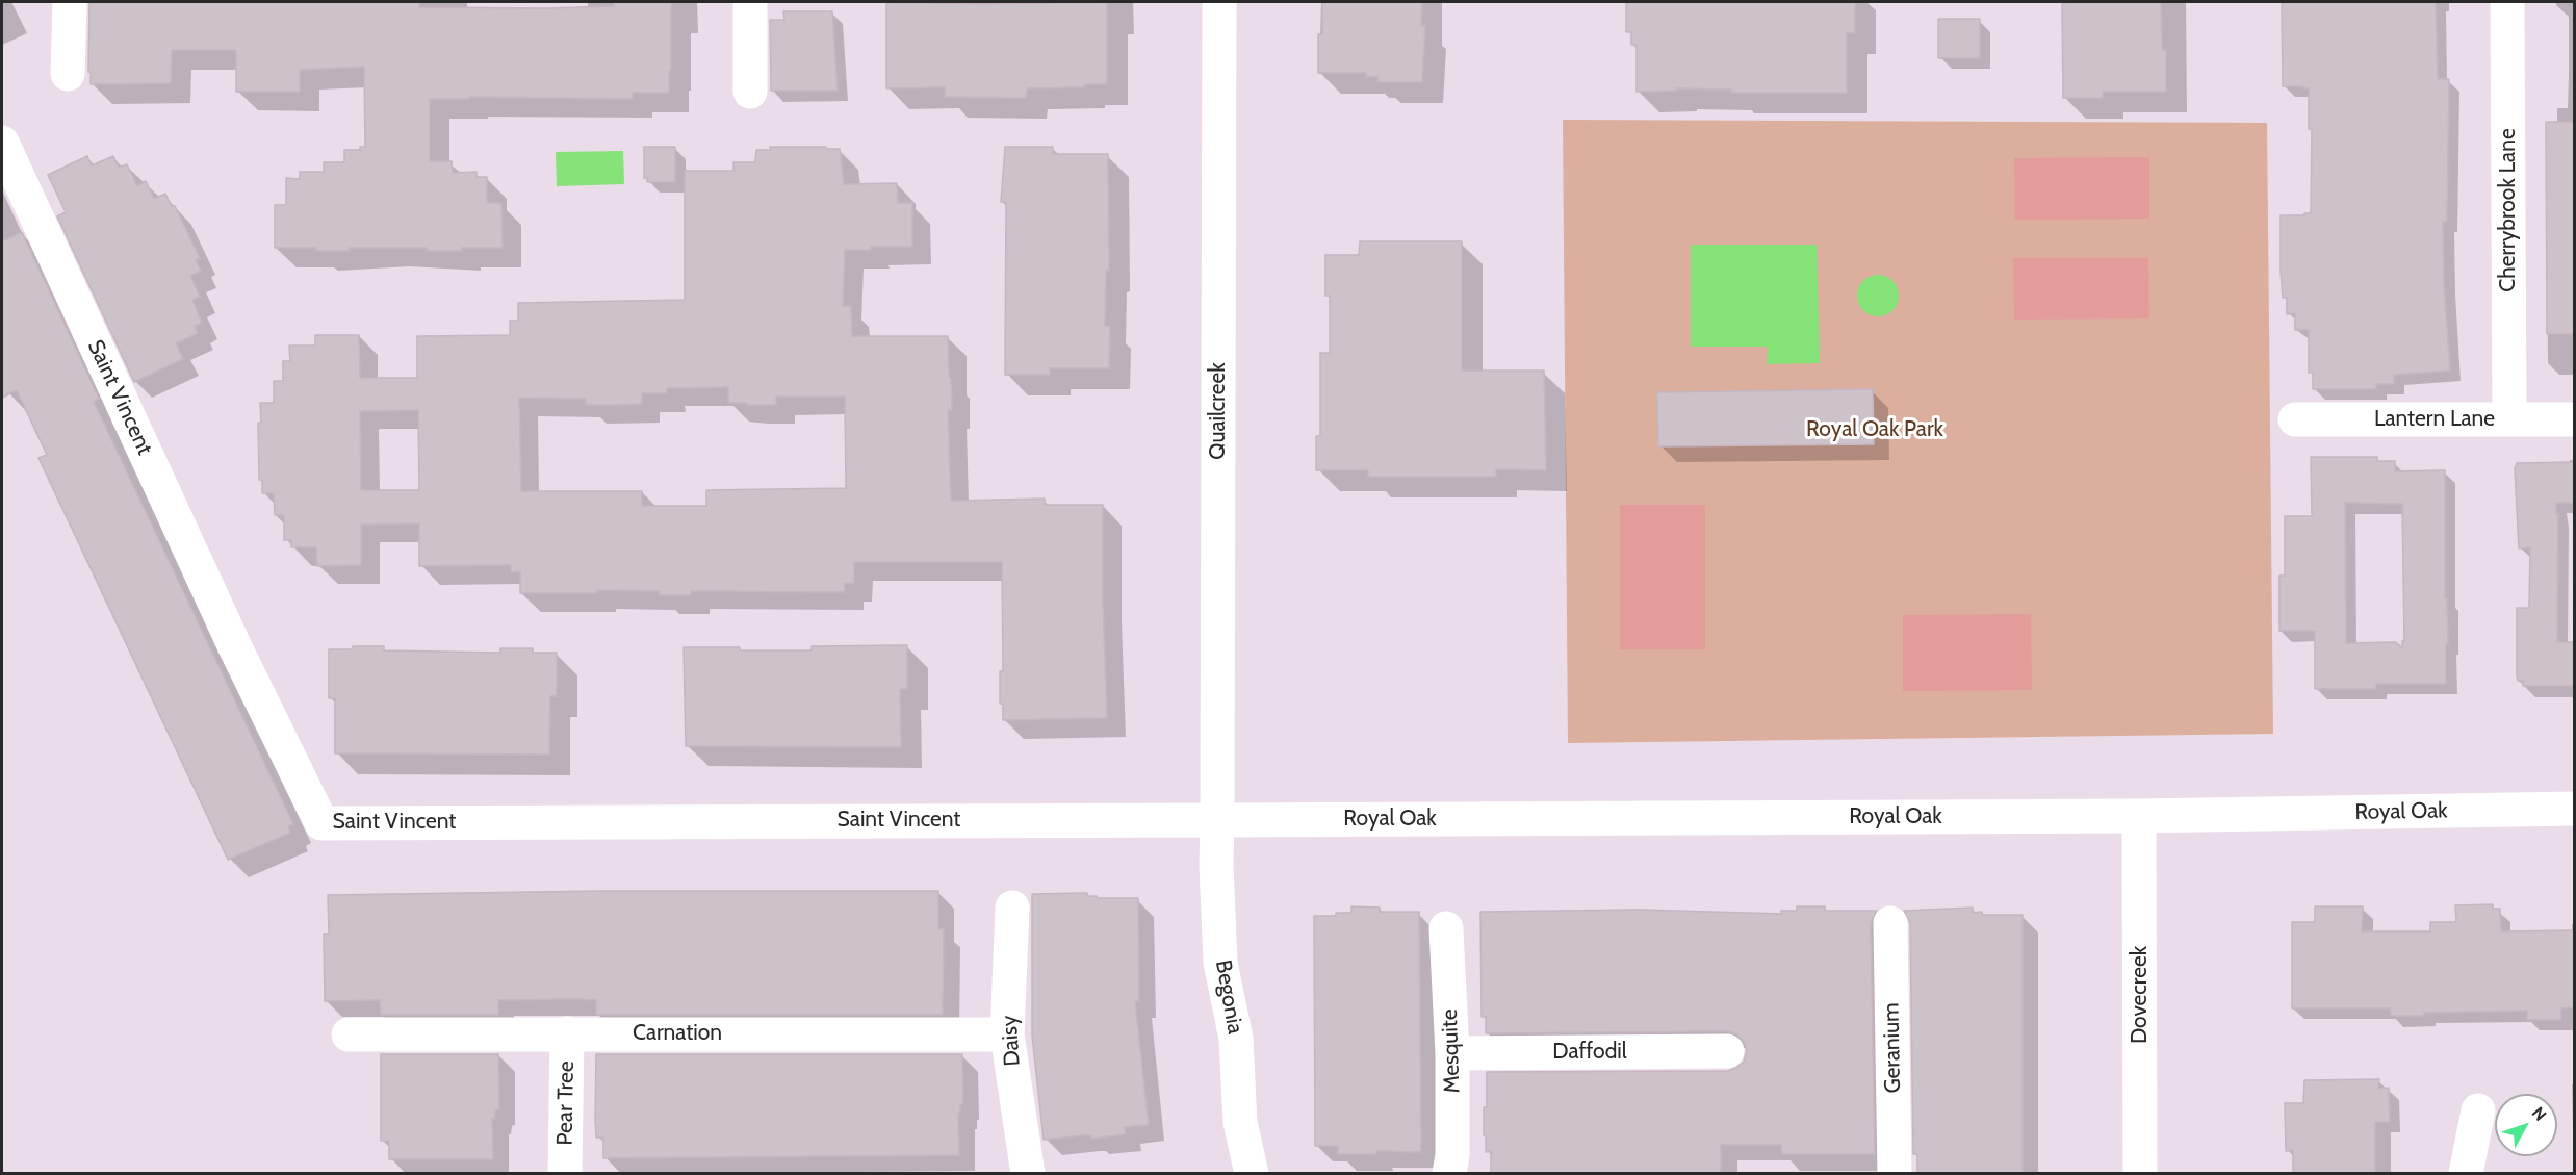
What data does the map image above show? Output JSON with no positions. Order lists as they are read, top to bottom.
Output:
{
  "streets": {
    "street": [
      "Cherrybrook Lane",
      "Saint Vincent",
      "Quailcreek",
      "Lantern Lane",
      "Royal Oak",
      "Dovecreek",
      "Begonia",
      "Carnation",
      "Daisy",
      "Geranium",
      "Mesquite",
      "Daffodil",
      "Pear Tree"
    ]
  },
  "crossings": [
    ["Cherrybrook Lane", "Lantern Lane"],
    ["Saint Vincent", "Quailcreek"],
    ["Saint Vincent", "Royal Oak"],
    ["Saint Vincent", "Begonia"],
    ["Quailcreek", "Royal Oak"],
    ["Quailcreek", "Begonia"],
    ["Royal Oak", "Dovecreek"],
    ["Royal Oak", "Begonia"],
    ["Carnation", "Daisy"],
    ["Carnation", "Pear Tree"],
    ["Mesquite", "Daffodil"]
  ],
  "parks": ["Royal Oak Park"],
  "north": "top right"
}
